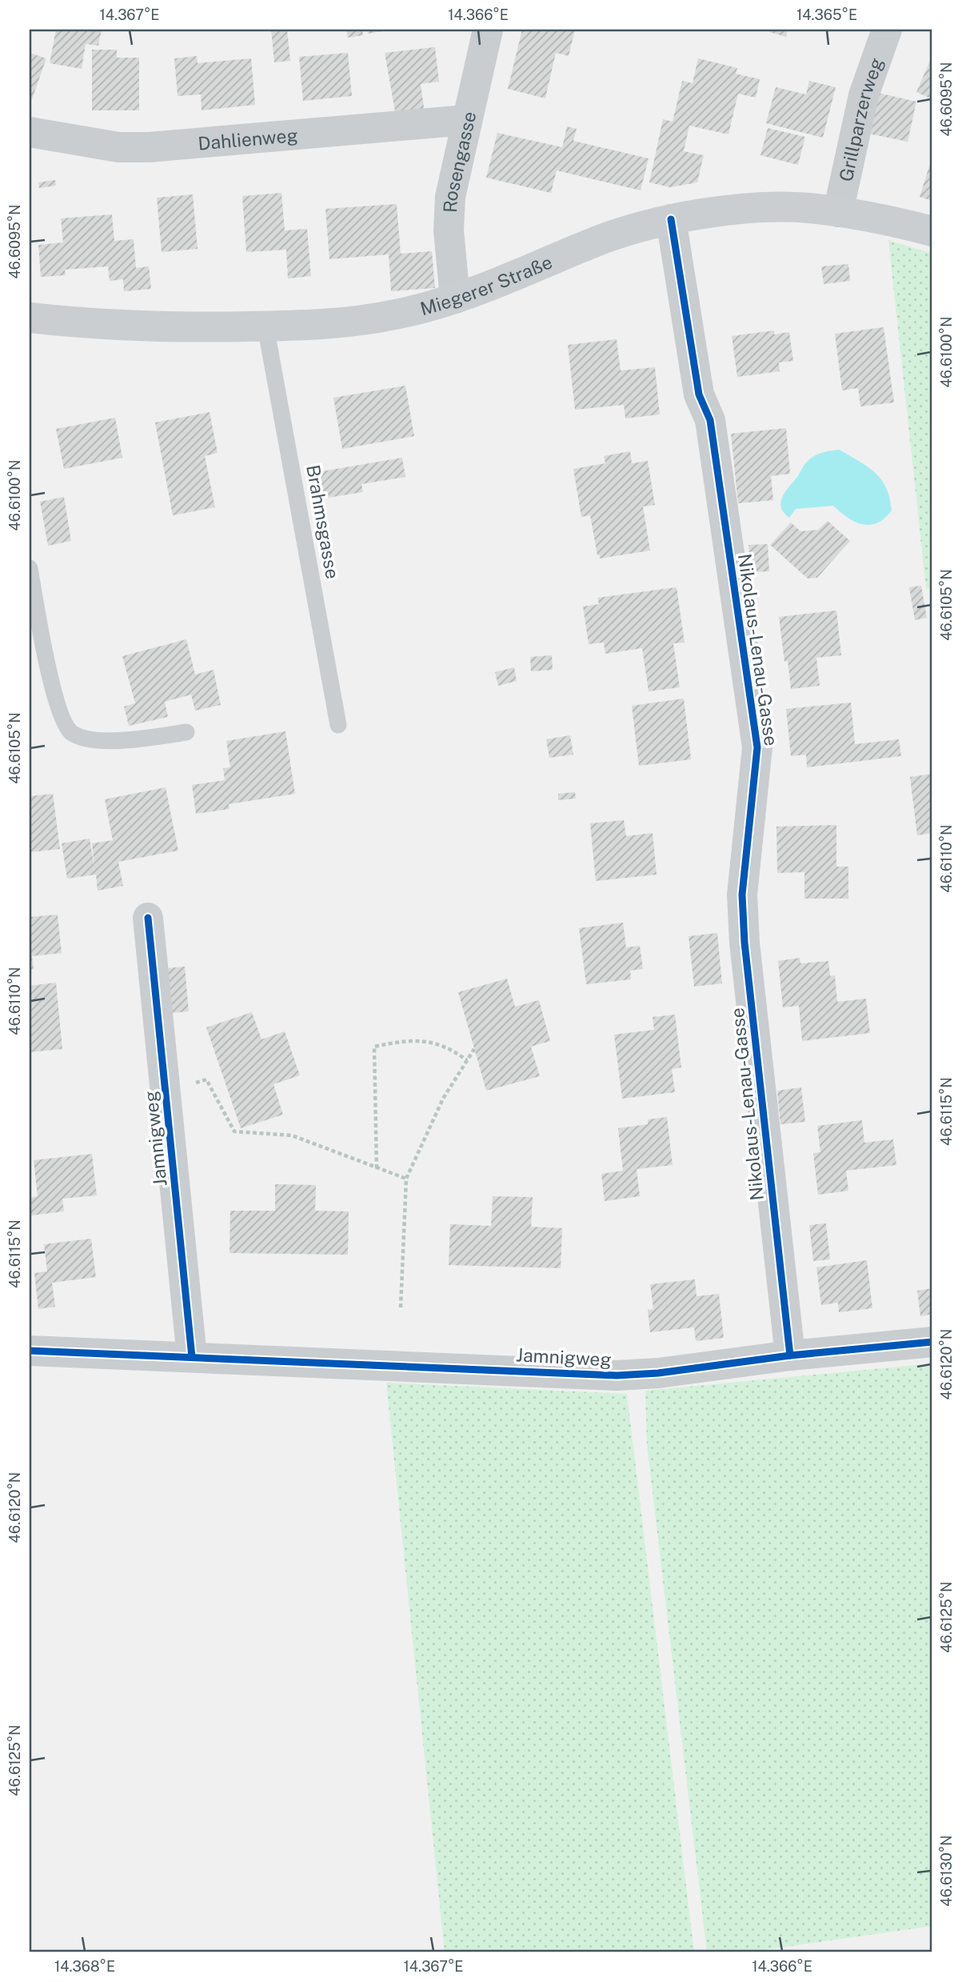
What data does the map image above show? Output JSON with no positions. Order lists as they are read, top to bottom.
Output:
{
  "streets": {
    "main road": ["Miegerer Straße"],
    "street": [
      "Grillparzerweg",
      "Dahlienweg",
      "Rosengasse",
      "Nikolaus-Lenau-Gasse",
      "Jamnigweg"
    ],
    "lane": ["Brahmsgasse"]
  },
  "crossings": [
    ["Grillparzerweg", "Miegerer Straße"],
    ["Dahlienweg", "Rosengasse"],
    ["Rosengasse", "Miegerer Straße"],
    ["Miegerer Straße", "Brahmsgasse"],
    ["Miegerer Straße", "Nikolaus-Lenau-Gasse"],
    ["Nikolaus-Lenau-Gasse", "Jamnigweg"]
  ],
  "coordinates": [
    "14.367°E",
    "14.366°E",
    "14.365°E",
    "46.6095°N",
    "46.6100°N",
    "46.6105°N",
    "46.6110°N",
    "46.6115°N",
    "46.6120°N",
    "46.6125°N",
    "46.6130°N",
    "14.368°E"
  ]
}
